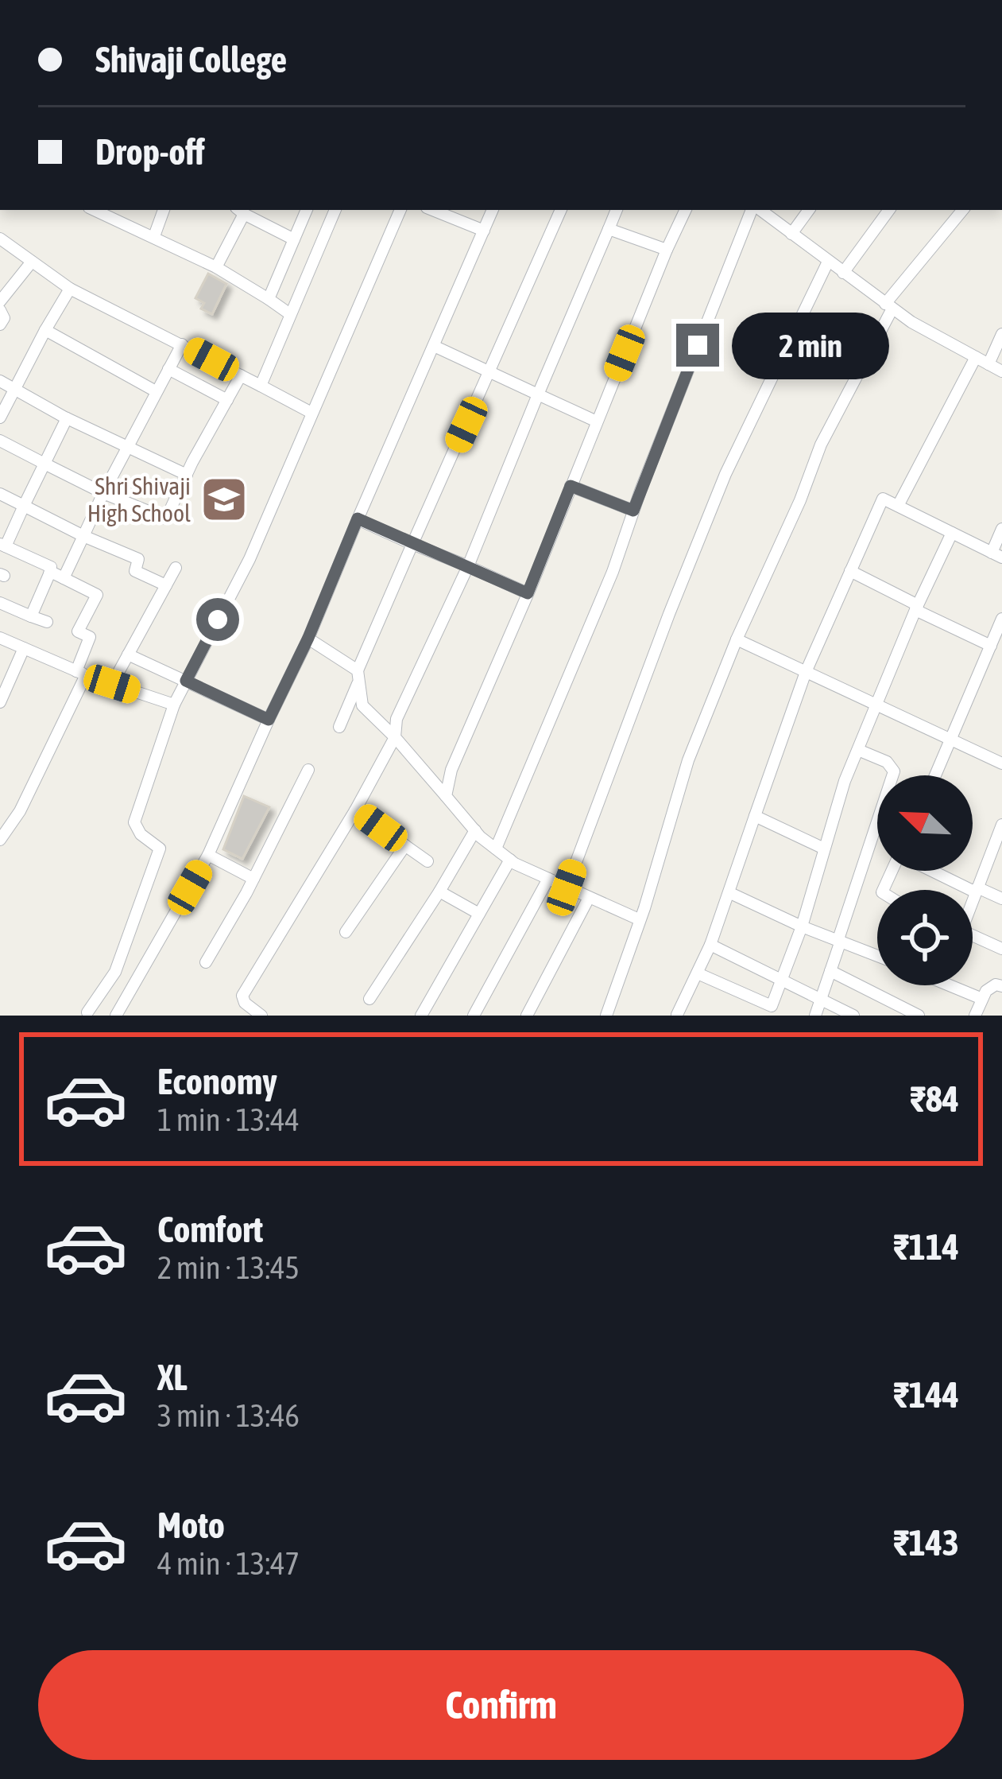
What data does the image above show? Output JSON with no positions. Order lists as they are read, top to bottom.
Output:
{
  "places": {
    "school or university": ["Shri Shivaji High School"]
  },
  "north": "top left",
  "page": {
    "banner": ["Shivaji College", "Drop-off"],
    "bubble": "2 min",
    "list": [
      {
        "name": "Economy",
        "note": "1 min · 13:44",
        "value": "₹84"
      },
      {
        "name": "Comfort",
        "note": "2 min · 13:45",
        "value": "₹114"
      },
      {
        "name": "XL",
        "note": "3 min · 13:46",
        "value": "₹144"
      },
      {
        "name": "Moto",
        "note": "4 min · 13:47",
        "value": "₹143"
      }
    ],
    "buttons": "Confirm"
  }
}
